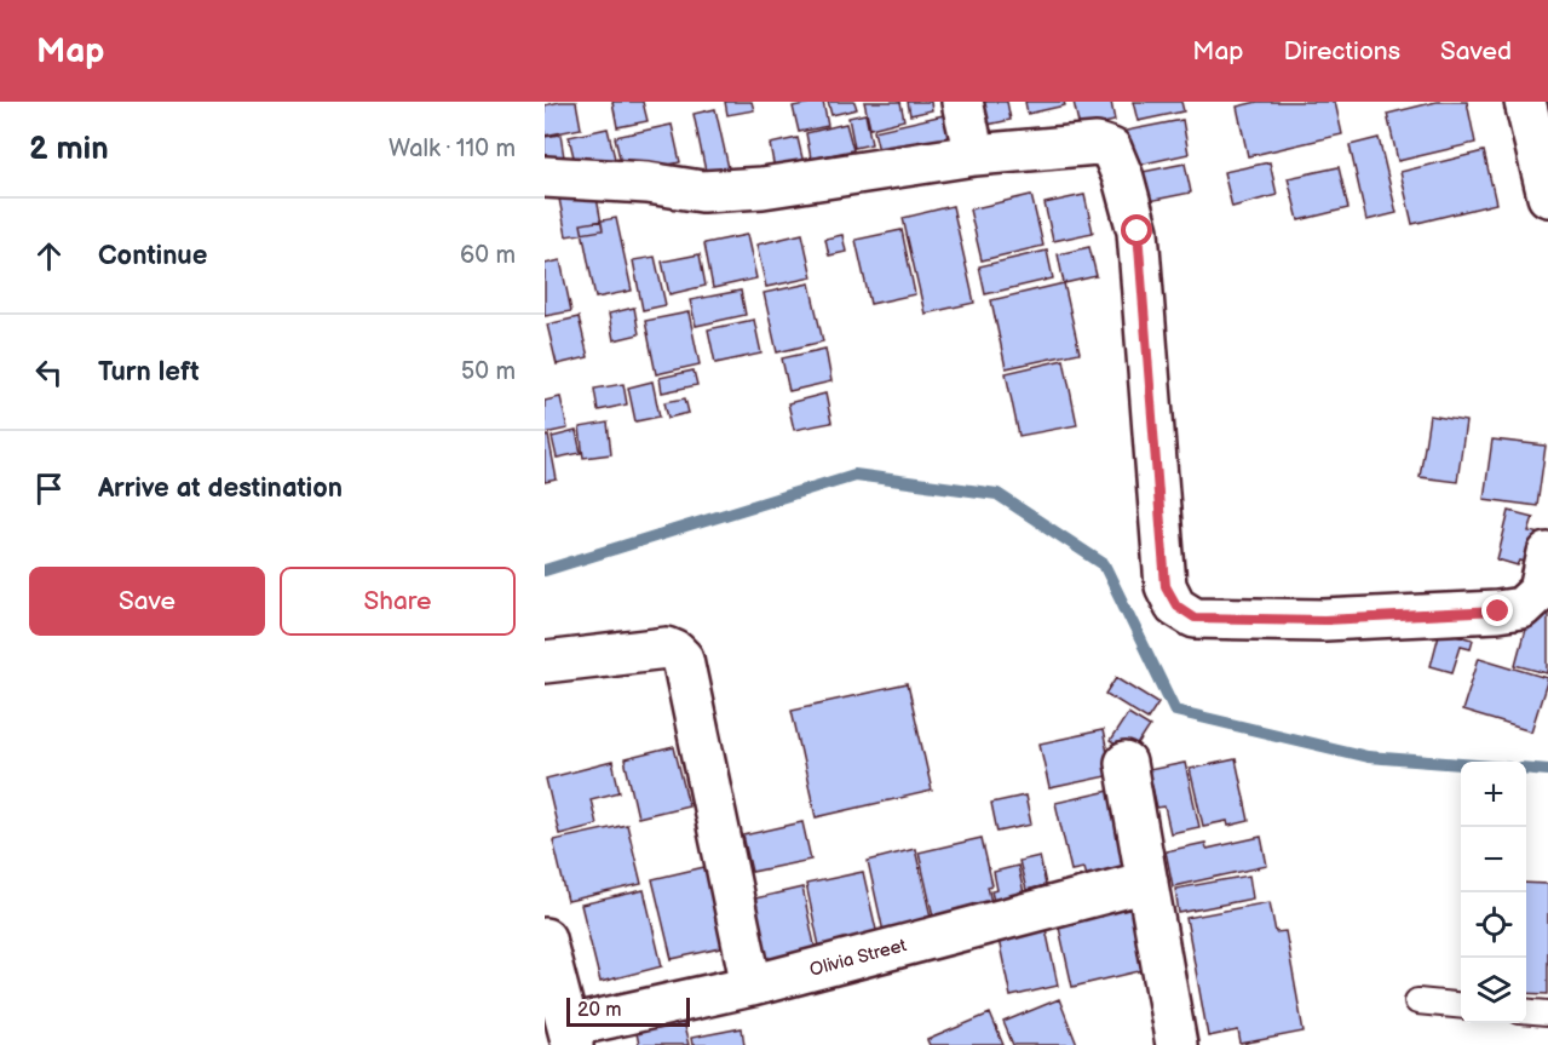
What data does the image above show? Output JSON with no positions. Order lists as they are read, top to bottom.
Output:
{
  "streets": {
    "street": ["Olivia Street"]
  },
  "scale_bar": "20 m",
  "page": {
    "header": "Map",
    "nav": ["Map", "Directions", "Saved"],
    "heading": ["2 min", "Walk · 110 m"],
    "list": [
      ["Continue", "60 m"],
      ["Turn left", "50 m"],
      "Arrive at destination"
    ],
    "buttons": ["Save", "Share"],
    "map_buttons": ["+", "−"],
    "scale": "20 m"
  }
}
